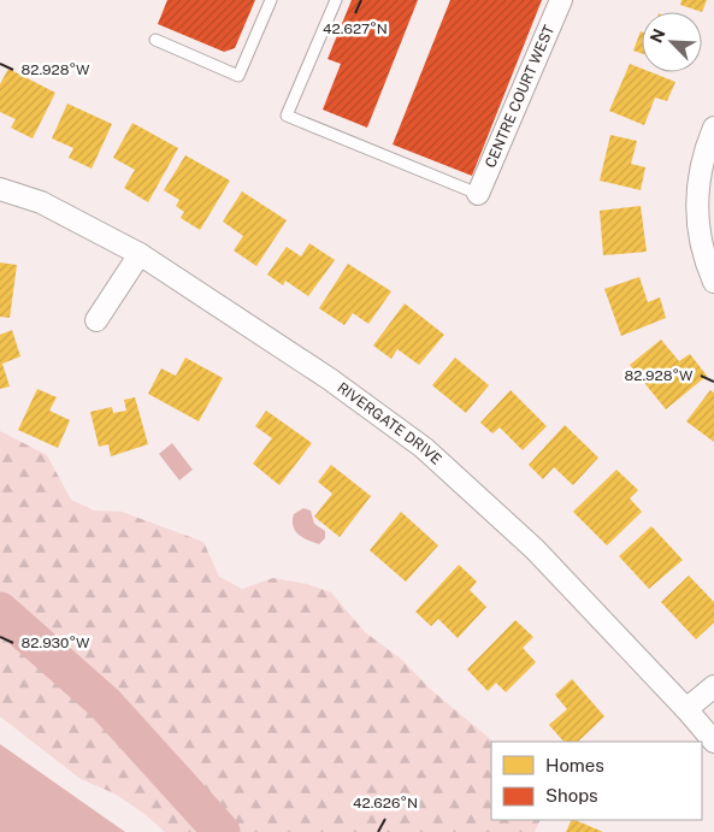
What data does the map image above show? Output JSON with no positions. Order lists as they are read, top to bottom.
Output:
{
  "streets": {
    "street": ["CENTRE COURT WEST", "RIVERGATE DRIVE"]
  },
  "legend": ["Homes", "Shops"],
  "north": "top left",
  "coordinates": [
    "42.627°N",
    "82.928°W",
    "82.930°W",
    "42.626°N"
  ]
}
